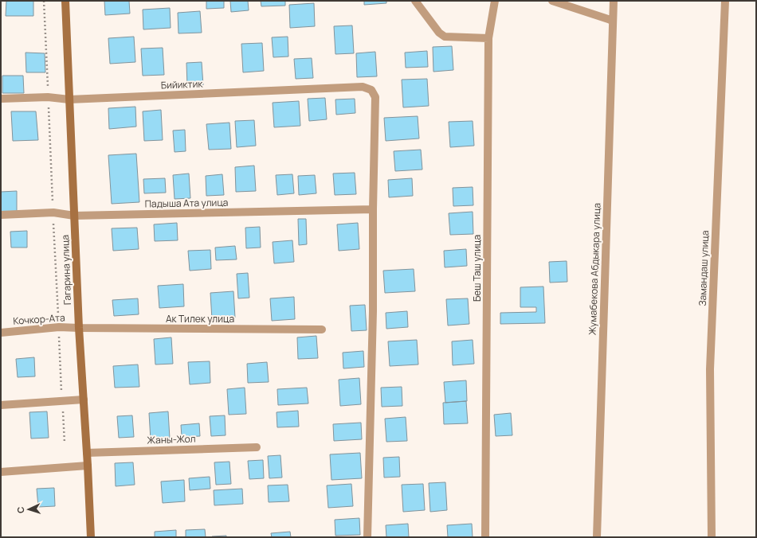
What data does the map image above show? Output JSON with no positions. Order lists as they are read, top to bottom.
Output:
{
  "streets": {
    "main road": ["Гагарина улица"],
    "street": [
      "Бийиктик",
      "Падыша Ата улица",
      "Беш Таш улица",
      "Замандаш улица",
      "Жумабекова Абдыкара улица",
      "Ак Тилек улица",
      "Кочкор-Ата",
      "Жаны-Жол"
    ]
  },
  "crossings": [
    ["Бийиктик", "Падыша Ата улица"],
    ["Бийиктик", "Гагарина улица"],
    ["Падыша Ата улица", "Гагарина улица"],
    ["Гагарина улица", "Ак Тилек улица"],
    ["Гагарина улица", "Кочкор-Ата"],
    ["Гагарина улица", "Жаны-Жол"],
    ["Ак Тилек улица", "Кочкор-Ата"]
  ],
  "north": "left"
}
